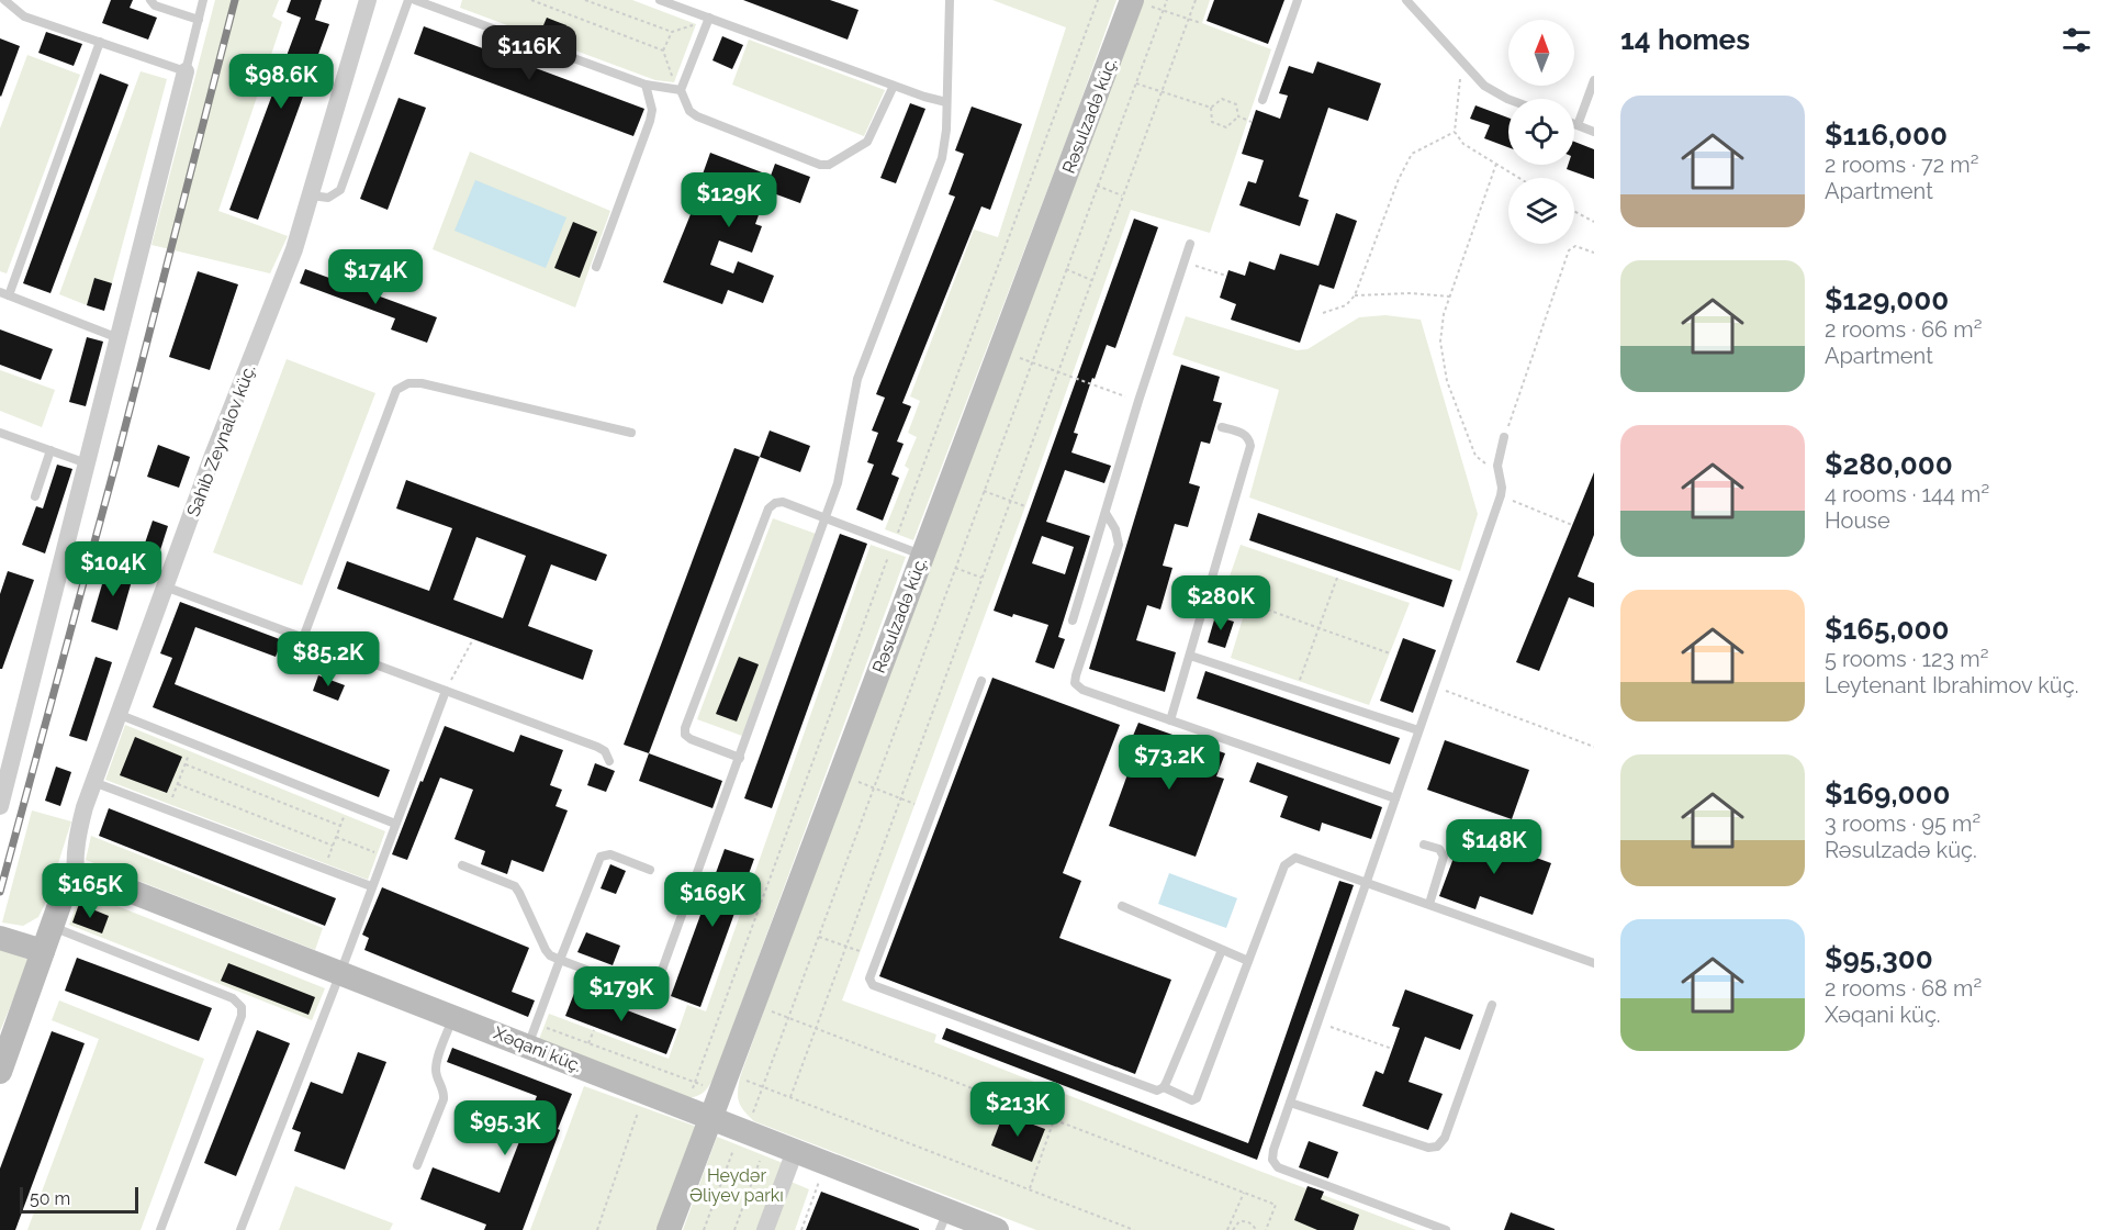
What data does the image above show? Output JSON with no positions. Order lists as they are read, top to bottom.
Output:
{
  "streets": {
    "main road": ["Rəsulzadə küç.", "Xəqani küç."],
    "street": ["Sahib Zeynalov küç."]
  },
  "crossings": [
    ["Rəsulzadə küç.", "Xəqani küç."],
    ["Sahib Zeynalov küç.", "Xəqani küç."]
  ],
  "parks": ["Heydər Əliyev parkı"],
  "scale_bar": "50 m",
  "north": "top",
  "page": {
    "heading": "14 homes",
    "price": [
      "$116K",
      "$98.6K",
      "$129K",
      "$174K",
      "$104K",
      "$280K",
      "$85.2K",
      "$73.2K",
      "$148K",
      "$165K",
      "$169K",
      "$179K",
      "$213K",
      "$95.3K"
    ],
    "list": [
      {
        "name": "$116,000",
        "note": "2 rooms · 72 m² · Apartment"
      },
      {
        "name": "$129,000",
        "note": "2 rooms · 66 m² · Apartment"
      },
      {
        "name": "$280,000",
        "note": "4 rooms · 144 m² · House"
      },
      {
        "name": "$165,000",
        "note": "5 rooms · 123 m² · Leytenant Ibrahimov küç."
      },
      {
        "name": "$169,000",
        "note": "3 rooms · 95 m² · Rəsulzadə küç."
      },
      {
        "name": "$95,300",
        "note": "2 rooms · 68 m² · Xəqani küç."
      }
    ],
    "scale": "50 m"
  }
}
